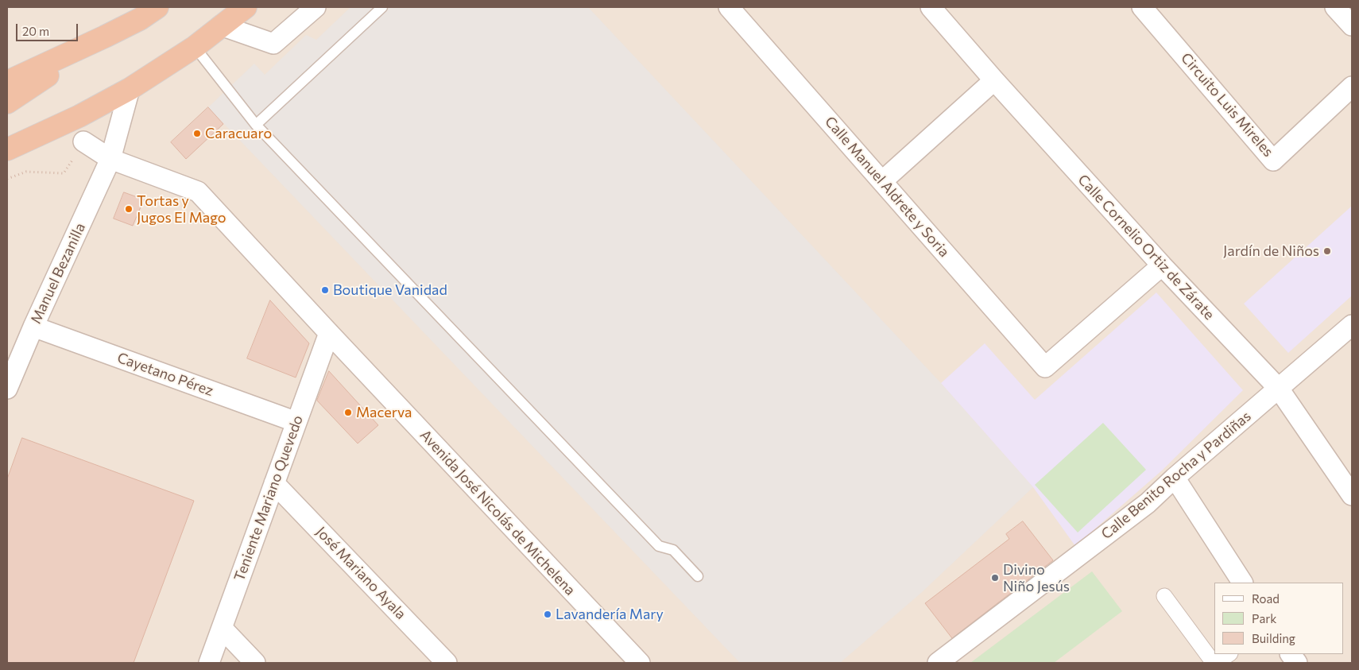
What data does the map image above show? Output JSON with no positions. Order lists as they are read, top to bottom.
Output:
{
  "streets": {
    "street": [
      "Circuito Luis Mireles",
      "Calle Manuel Aldrete y Soria",
      "Calle Cornelio Ortiz de Zárate",
      "Manuel Bezanilla",
      "Cayetano Pérez",
      "Calle Benito Rocha y Pardiñas",
      "Teniente Mariano Quevedo",
      "Avenida José Nicolás de Michelena",
      "José Mariano Ayala"
    ]
  },
  "crossings": [
    ["Calle Manuel Aldrete y Soria", "Calle Cornelio Ortiz de Zárate"],
    ["Calle Cornelio Ortiz de Zárate", "Calle Benito Rocha y Pardiñas"],
    ["Manuel Bezanilla", "Cayetano Pérez"],
    ["Manuel Bezanilla", "Avenida José Nicolás de Michelena"],
    ["Cayetano Pérez", "Teniente Mariano Quevedo"],
    ["Teniente Mariano Quevedo", "Avenida José Nicolás de Michelena"],
    ["Teniente Mariano Quevedo", "José Mariano Ayala"]
  ],
  "places": [
    "Caracuaro",
    "Tortas y Jugos El Mago",
    "Jardín de Niños",
    "Boutique Vanidad",
    "Macerva",
    "Divino Niño Jesús",
    "Lavandería Mary"
  ],
  "legend": ["Road", "Park", "Building"],
  "scale_bar": "20 m"
}
